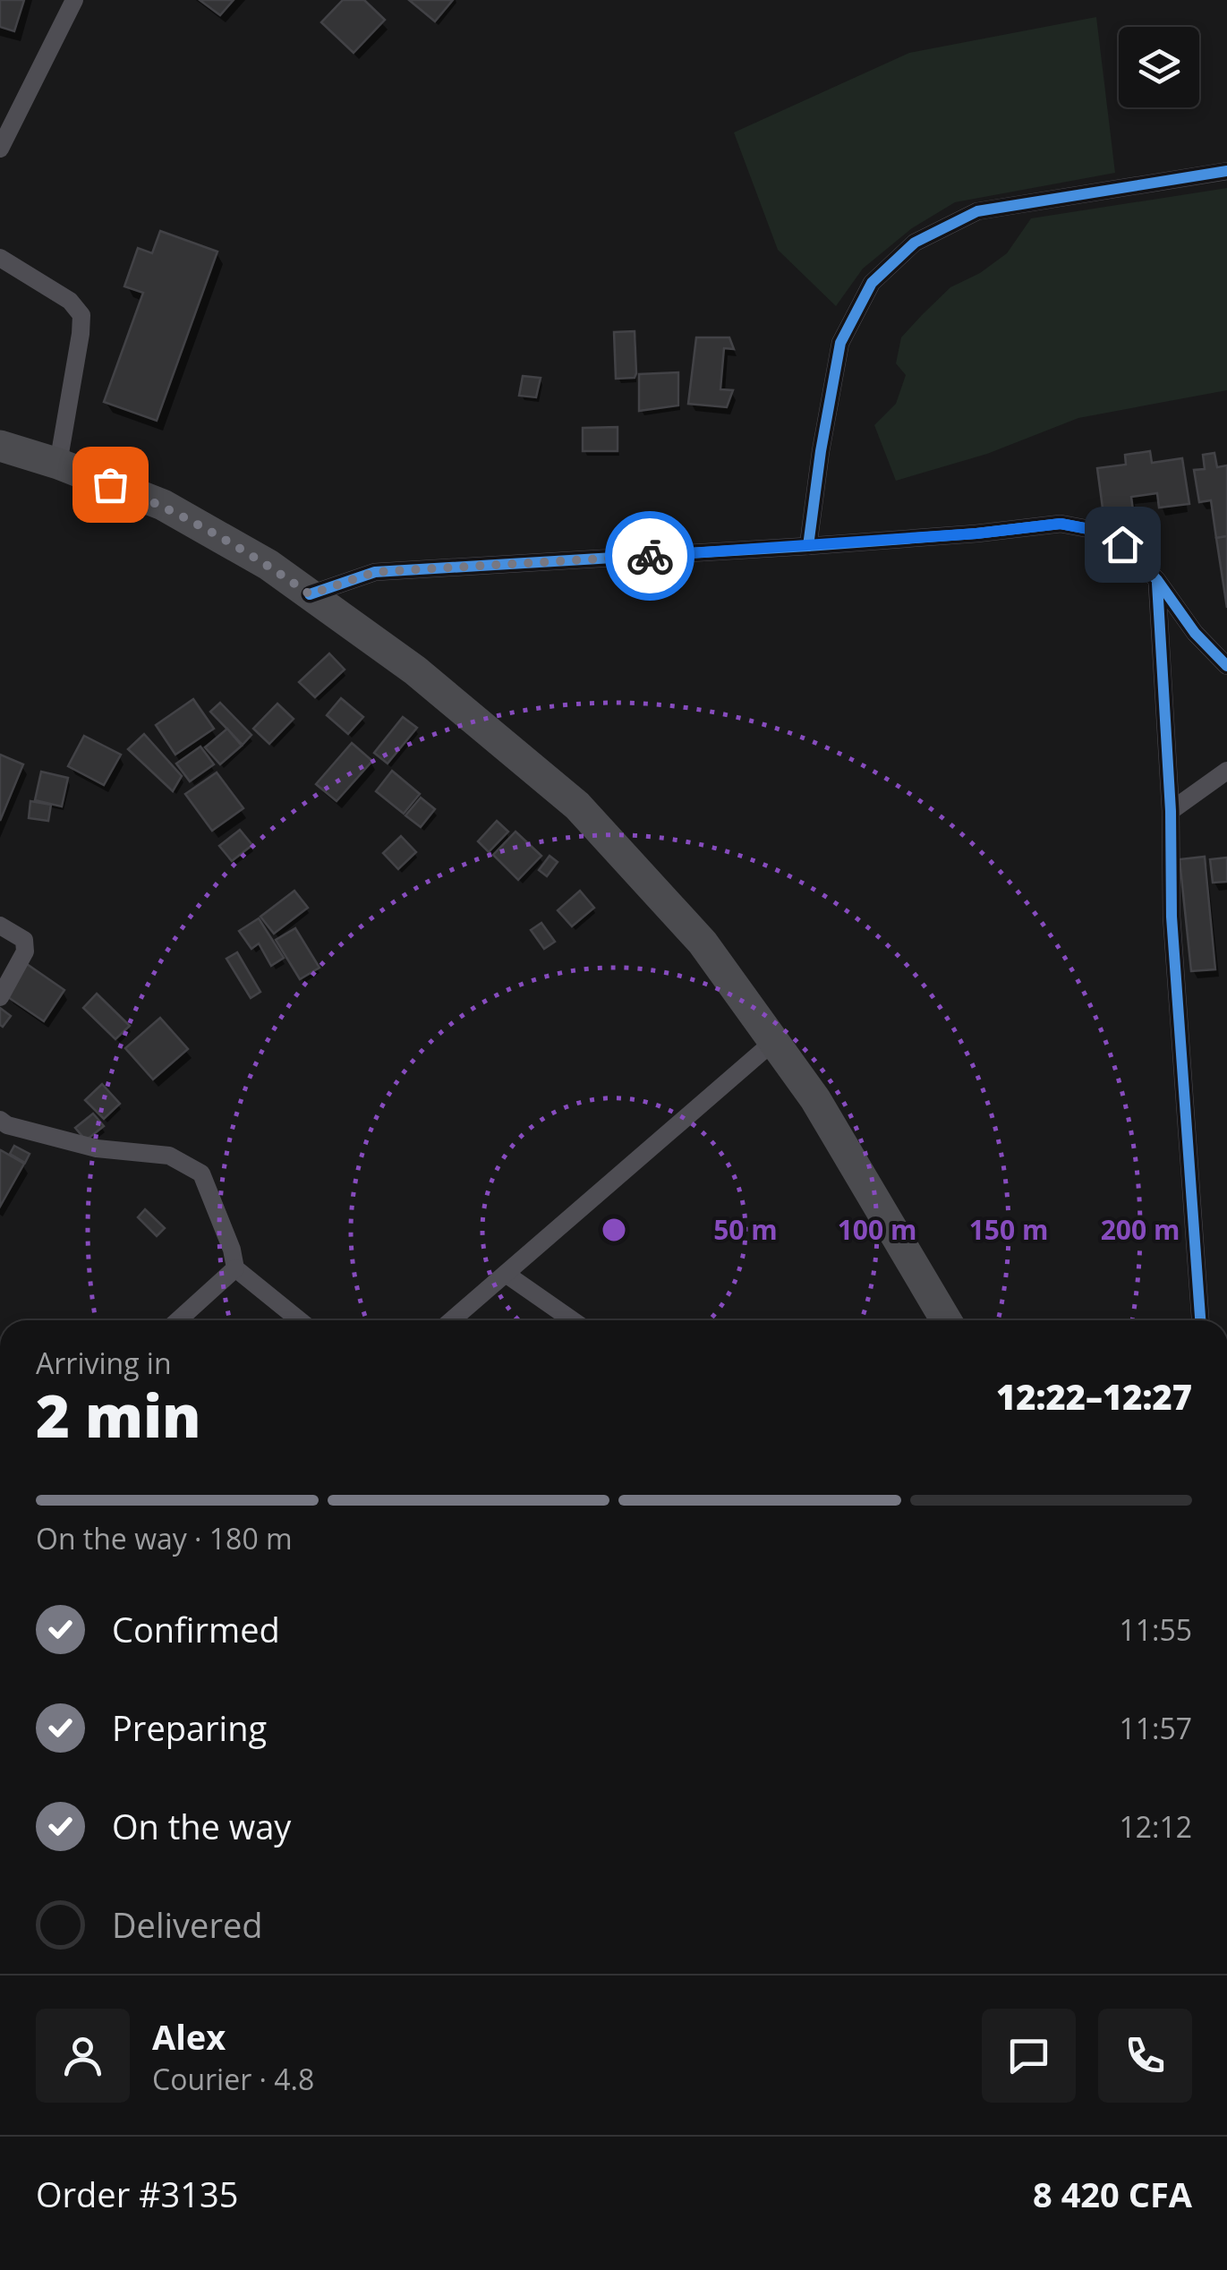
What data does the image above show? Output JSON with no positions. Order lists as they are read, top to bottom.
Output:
{
  "page": {
    "heading": ["2 min", "Arriving in", "12:22–12:27"],
    "panel": [
      "Alex",
      "Courier · 4.8",
      "Order #3135",
      "8 420 CFA"
    ],
    "bar": "On the way · 180 m",
    "list": [
      ["Confirmed", "11:55"],
      ["Preparing", "11:57"],
      ["On the way", "12:12"],
      "Delivered"
    ]
  },
  "rings": [
    "50 m",
    "100 m",
    "150 m",
    "200 m"
  ]
}
